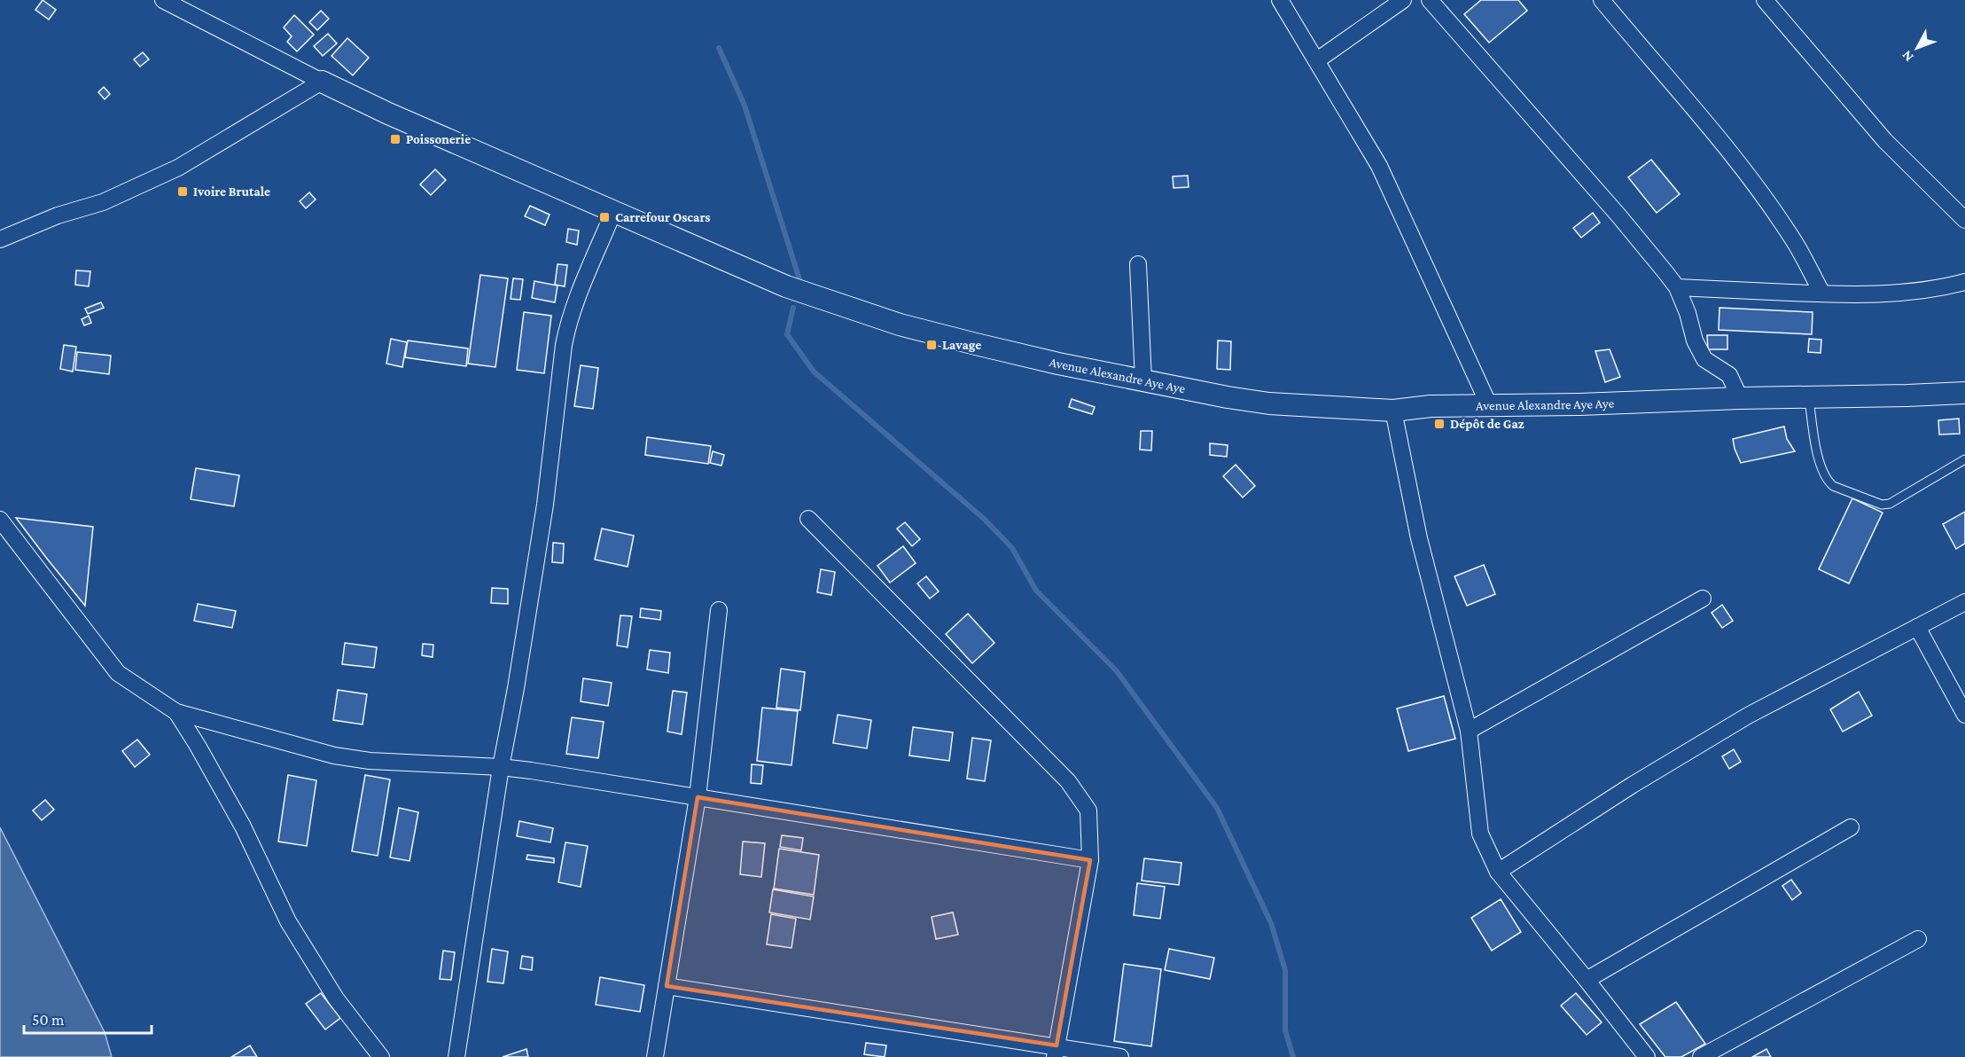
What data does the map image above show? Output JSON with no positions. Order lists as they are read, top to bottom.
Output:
{
  "streets": {
    "street": ["Avenue Alexandre Aye Aye"]
  },
  "places": {
    "transit": [
      "Poissonerie",
      "Ivoire Brutale",
      "Carrefour Oscars",
      "Lavage",
      "Dépôt de Gaz"
    ]
  },
  "scale_bar": "50 m",
  "north": "bottom left"
}
